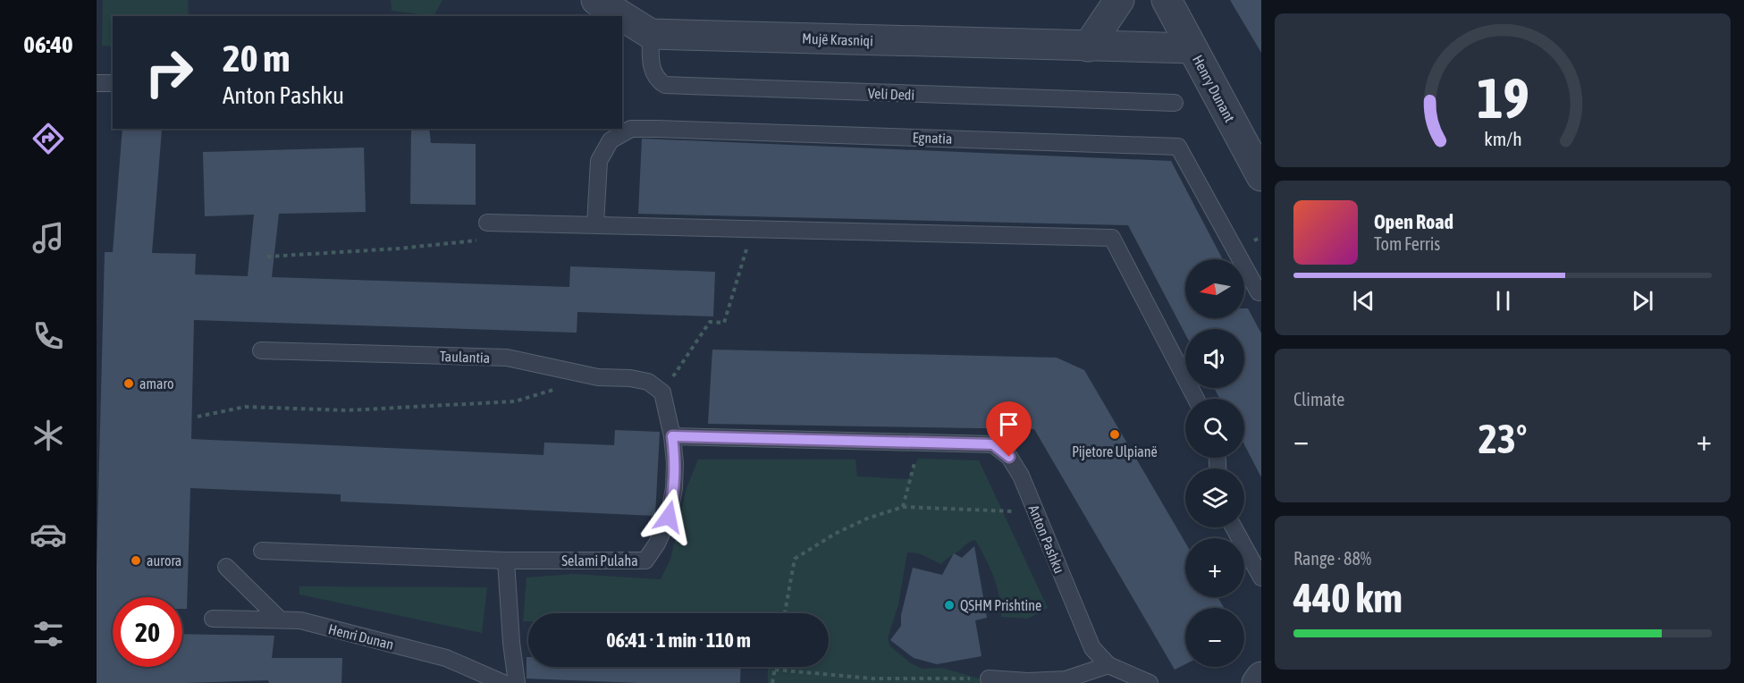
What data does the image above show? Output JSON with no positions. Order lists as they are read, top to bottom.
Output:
{
  "streets": {
    "street": ["Mujë Krasniqi", "Henry Dunant"],
    "lane": [
      "Veli Dedi",
      "Egnatia",
      "Taulantia",
      "Anton Pashku",
      "Selami Pulaha",
      "Henri Dunan"
    ]
  },
  "crossings": [
    ["Mujë Krasniqi", "Henry Dunant"],
    ["Mujë Krasniqi", "Veli Dedi"],
    ["Taulantia", "Selami Pulaha"],
    ["Anton Pashku", "Selami Pulaha"]
  ],
  "places": [
    "amaro",
    "Pijetore Ulpianë",
    "aurora",
    "QSHM Prishtine"
  ],
  "north": "left",
  "page": {
    "tabs": "06:40",
    "turn": ["20 m", "Anton Pashku"],
    "song": ["Open Road", "Tom Ferris"],
    "map_buttons": ["+", "−"],
    "tile": [
      "Climate",
      ["Range · 88%", "440 km"]
    ],
    "heat": ["−", "23°", "+"],
    "limit": "20",
    "trip": "06:41 · 1 min · 110 m",
    "gauge": ["19", "km/h"]
  }
}
